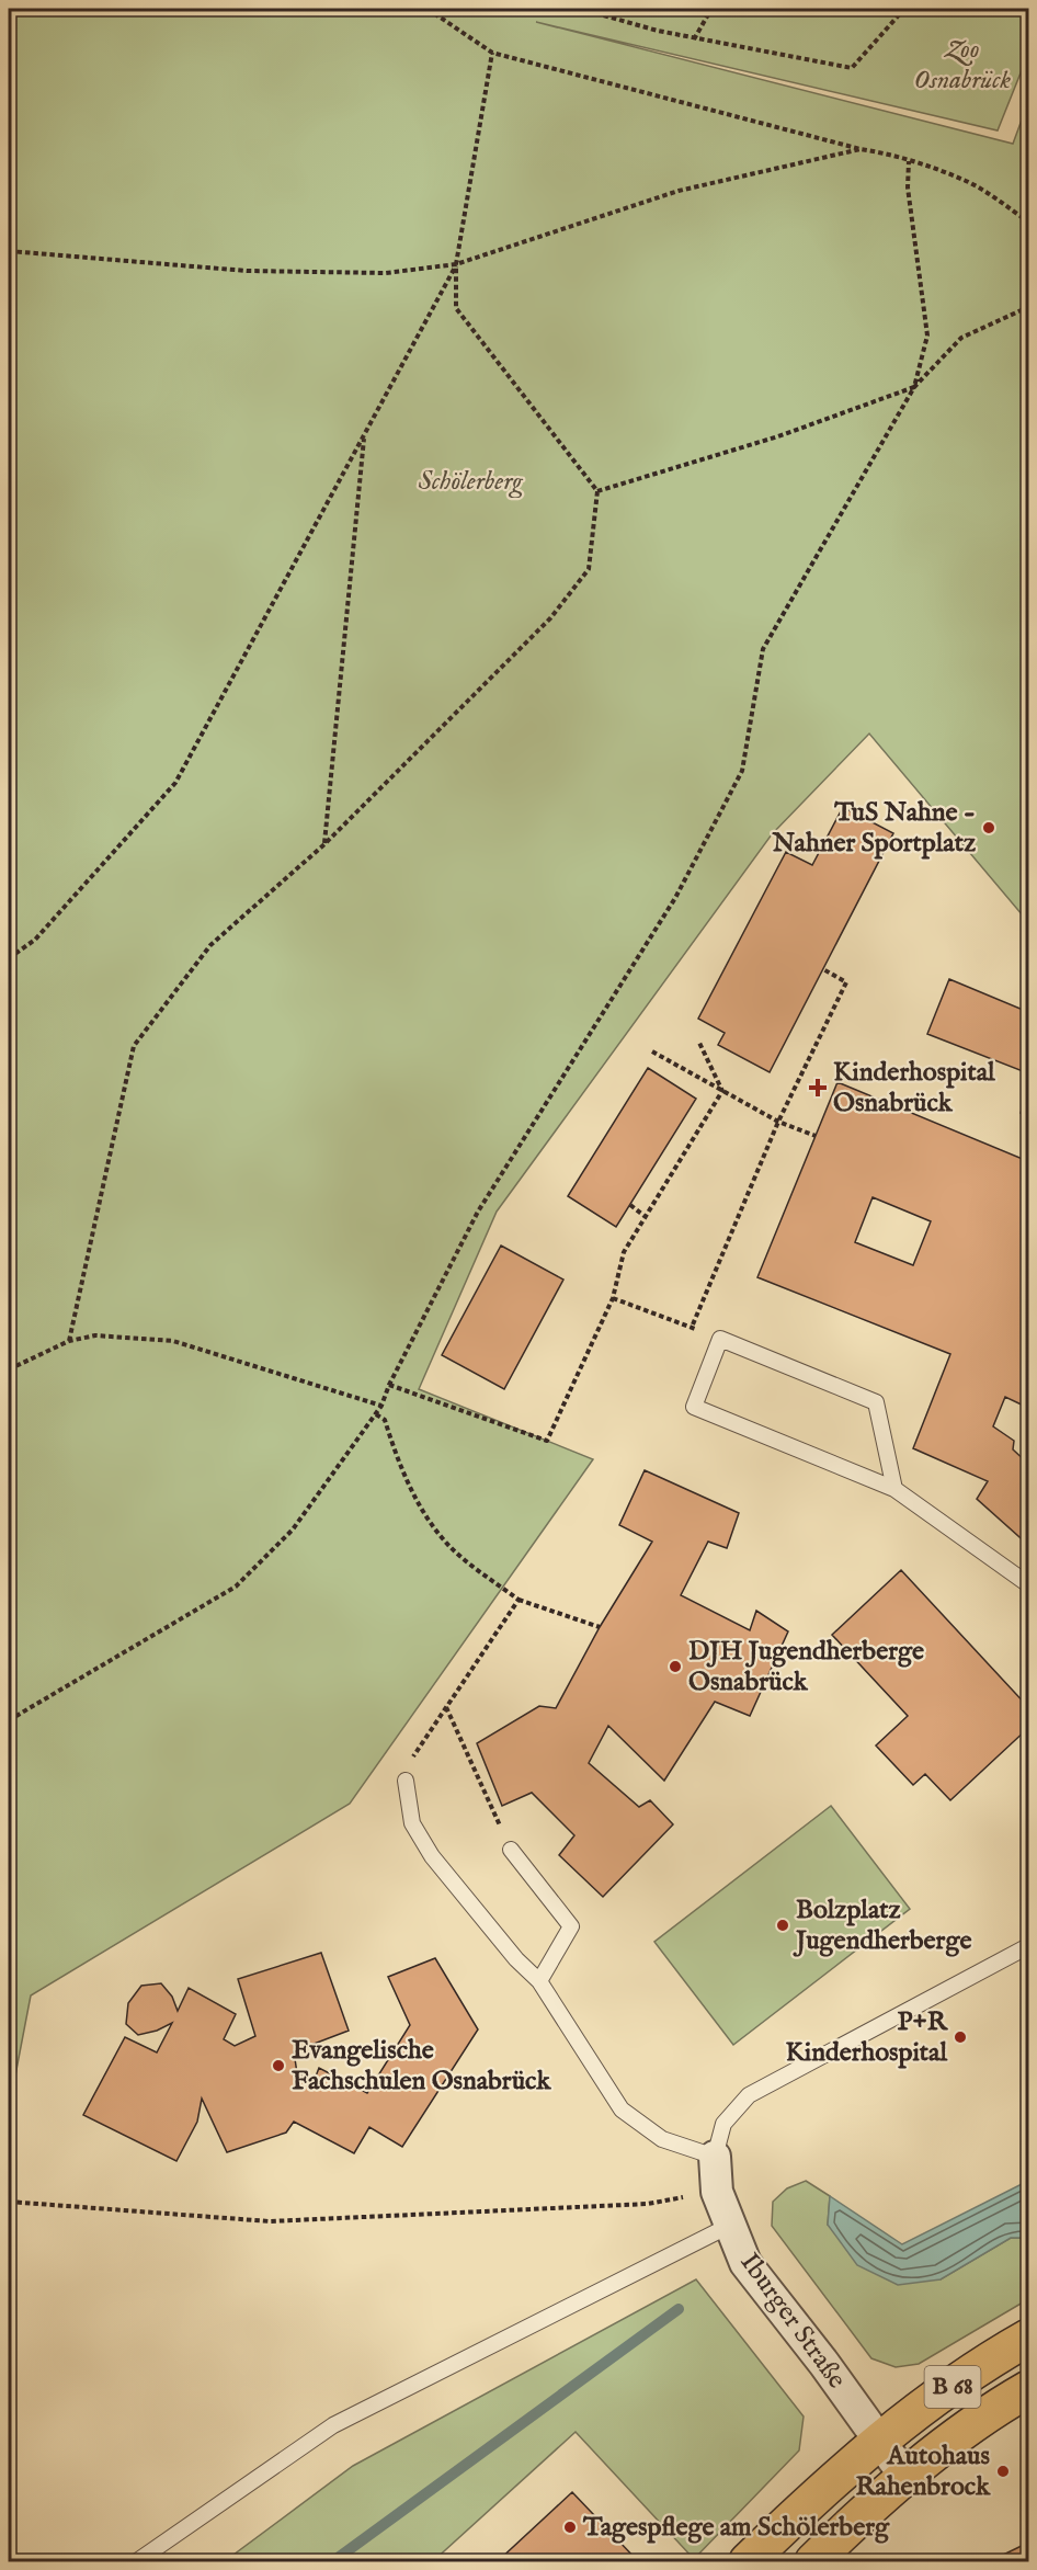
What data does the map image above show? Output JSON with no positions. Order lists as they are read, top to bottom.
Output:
{
  "streets": {
    "main road": ["B 68"],
    "street": ["Iburger Straße"]
  },
  "crossings": [
    ["Iburger Straße", "B 68"]
  ],
  "parks": ["Zoo Osnabrück", "Schölerberg"],
  "places": {
    "other": [
      "TuS Nahne - Nahner Sportplatz",
      "DJH Jugendherberge Osnabrück",
      "Bolzplatz Jugendherberge",
      "P+R Kinderhospital",
      "Evangelische Fachschulen Osnabrück",
      "Autohaus Rahenbrock",
      "Tagespflege am Schölerberg"
    ],
    "health": ["Kinderhospital Osnabrück"]
  }
}
